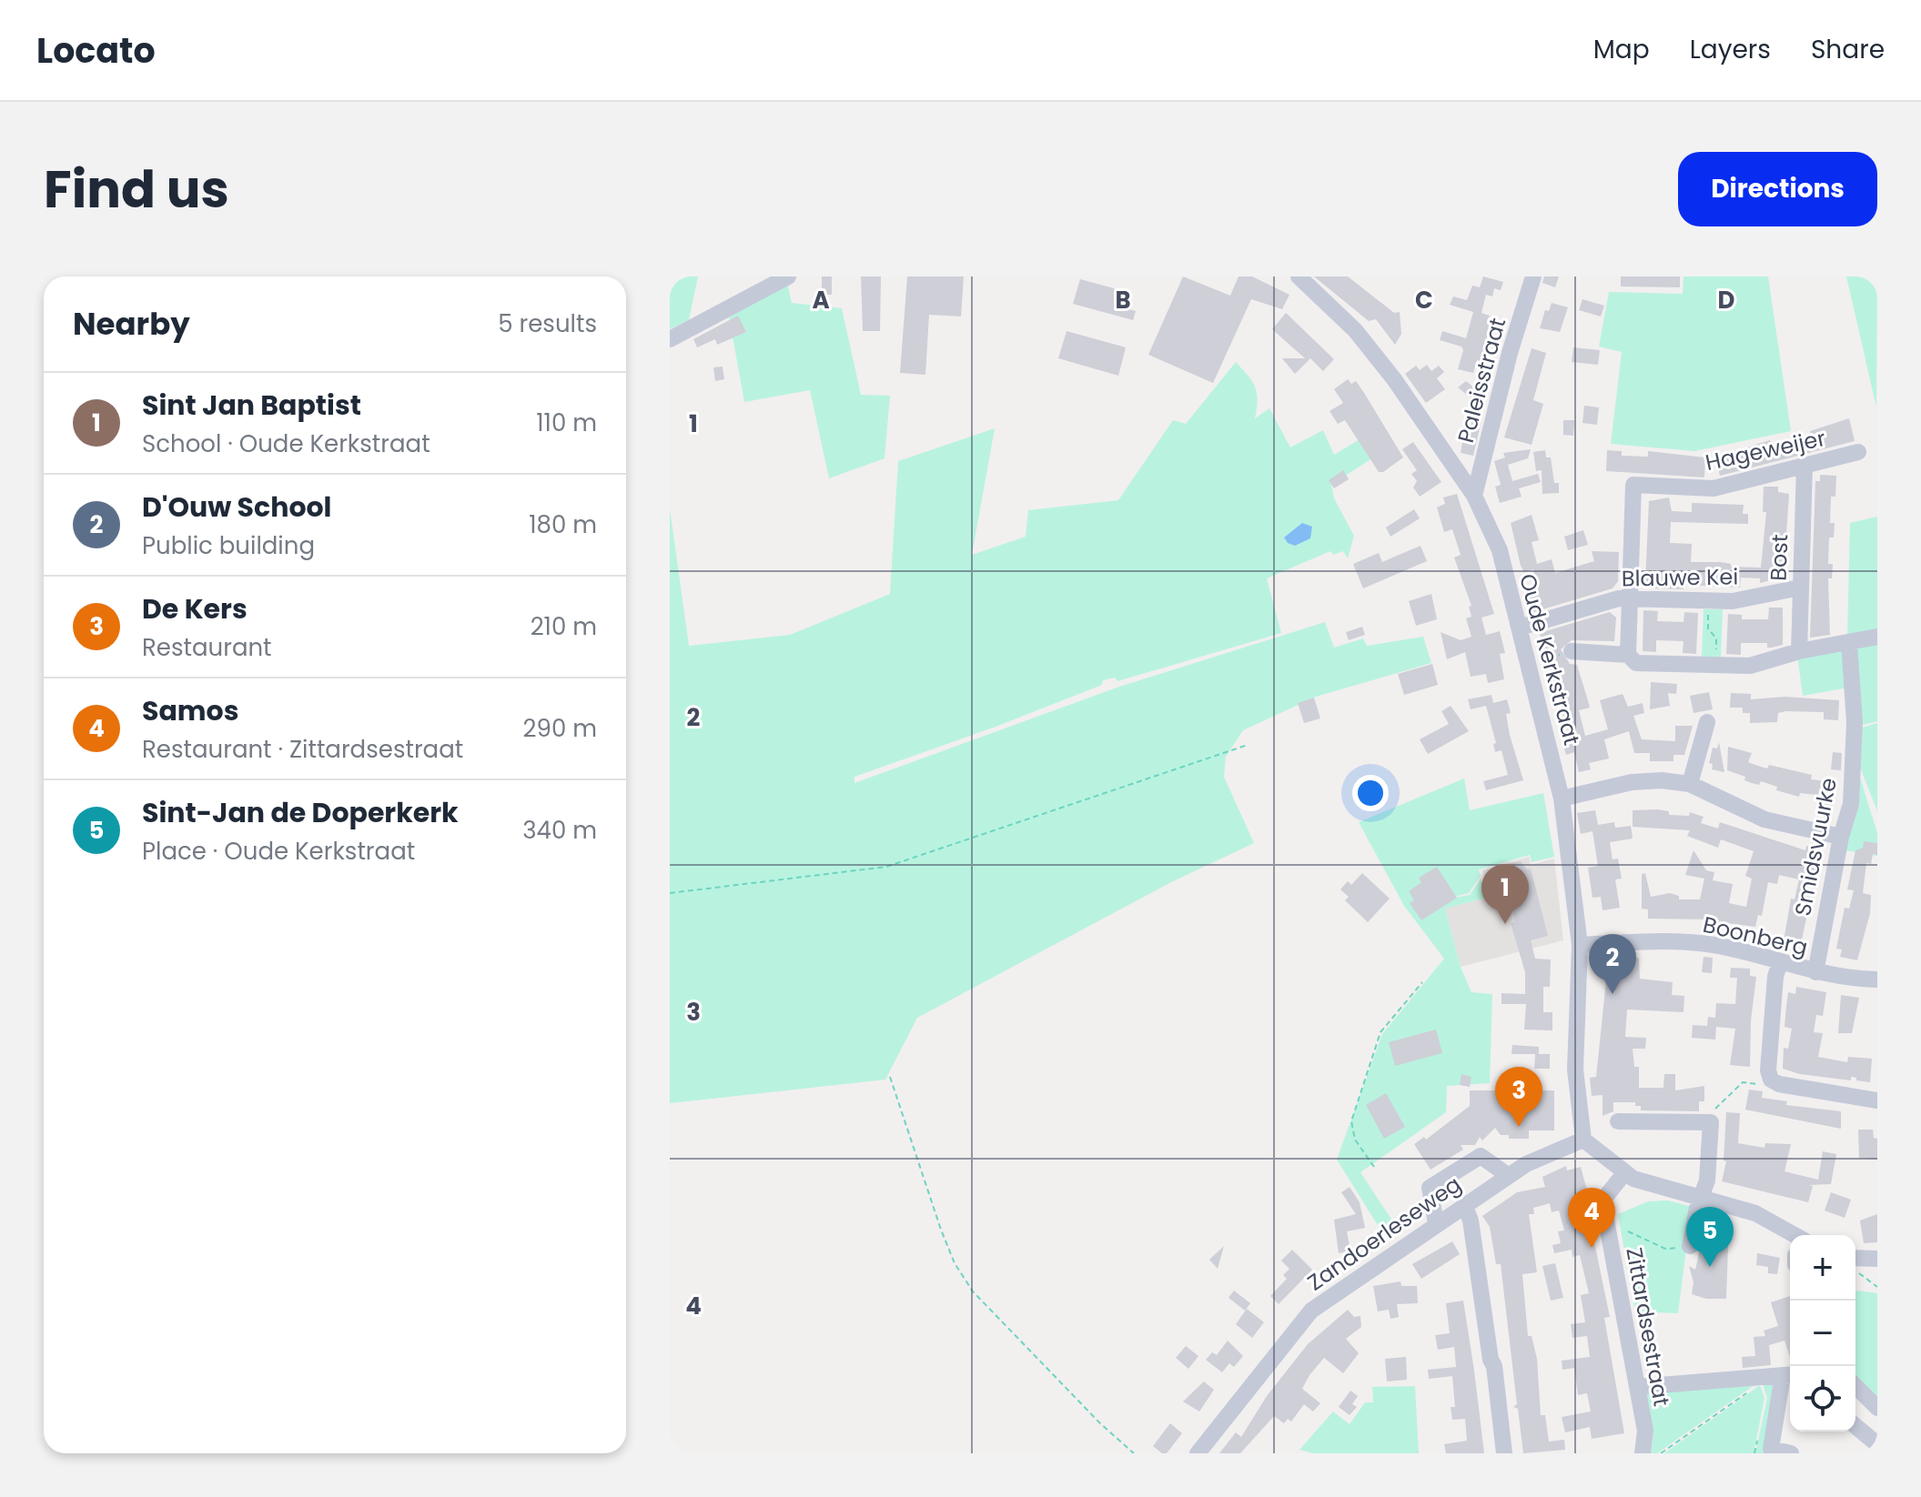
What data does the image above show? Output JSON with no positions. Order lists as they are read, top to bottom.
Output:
{
  "streets": {
    "street": [
      "Paleisstraat",
      "Hageweijer",
      "Bost",
      "Blauwe Kei",
      "Oude Kerkstraat",
      "Smidsvuurke",
      "Boonberg",
      "Zandoerleseweg",
      "Zittardsestraat"
    ]
  },
  "crossings": [
    ["Paleisstraat", "Oude Kerkstraat"],
    ["Hageweijer", "Bost"],
    ["Hageweijer", "Blauwe Kei"],
    ["Bost", "Blauwe Kei"],
    ["Blauwe Kei", "Oude Kerkstraat"],
    ["Oude Kerkstraat", "Boonberg"],
    ["Oude Kerkstraat", "Zandoerleseweg"],
    ["Smidsvuurke", "Boonberg"]
  ],
  "page": {
    "header": "Locato",
    "nav": ["Map", "Layers", "Share"],
    "title": "Find us",
    "buttons": "Directions",
    "heading": ["Nearby", "5 results"],
    "list": [
      {
        "mark": "1",
        "name": "Sint Jan Baptist",
        "note": "School · Oude Kerkstraat",
        "value": "110 m"
      },
      {
        "mark": "2",
        "name": "D'Ouw School",
        "note": "Public building",
        "value": "180 m"
      },
      {
        "mark": "3",
        "name": "De Kers",
        "note": "Restaurant",
        "value": "210 m"
      },
      {
        "mark": "4",
        "name": "Samos",
        "note": "Restaurant · Zittardsestraat",
        "value": "290 m"
      },
      {
        "mark": "5",
        "name": "Sint-Jan de Doperkerk",
        "note": "Place · Oude Kerkstraat",
        "value": "340 m"
      }
    ],
    "pins": [
      "1",
      "2",
      "3",
      "4",
      "5"
    ],
    "map_buttons": ["+", "−"]
  },
  "grid": {
    "columns": [
      "A",
      "B",
      "C",
      "D"
    ],
    "rows": [
      "1",
      "2",
      "3",
      "4"
    ]
  }
}
